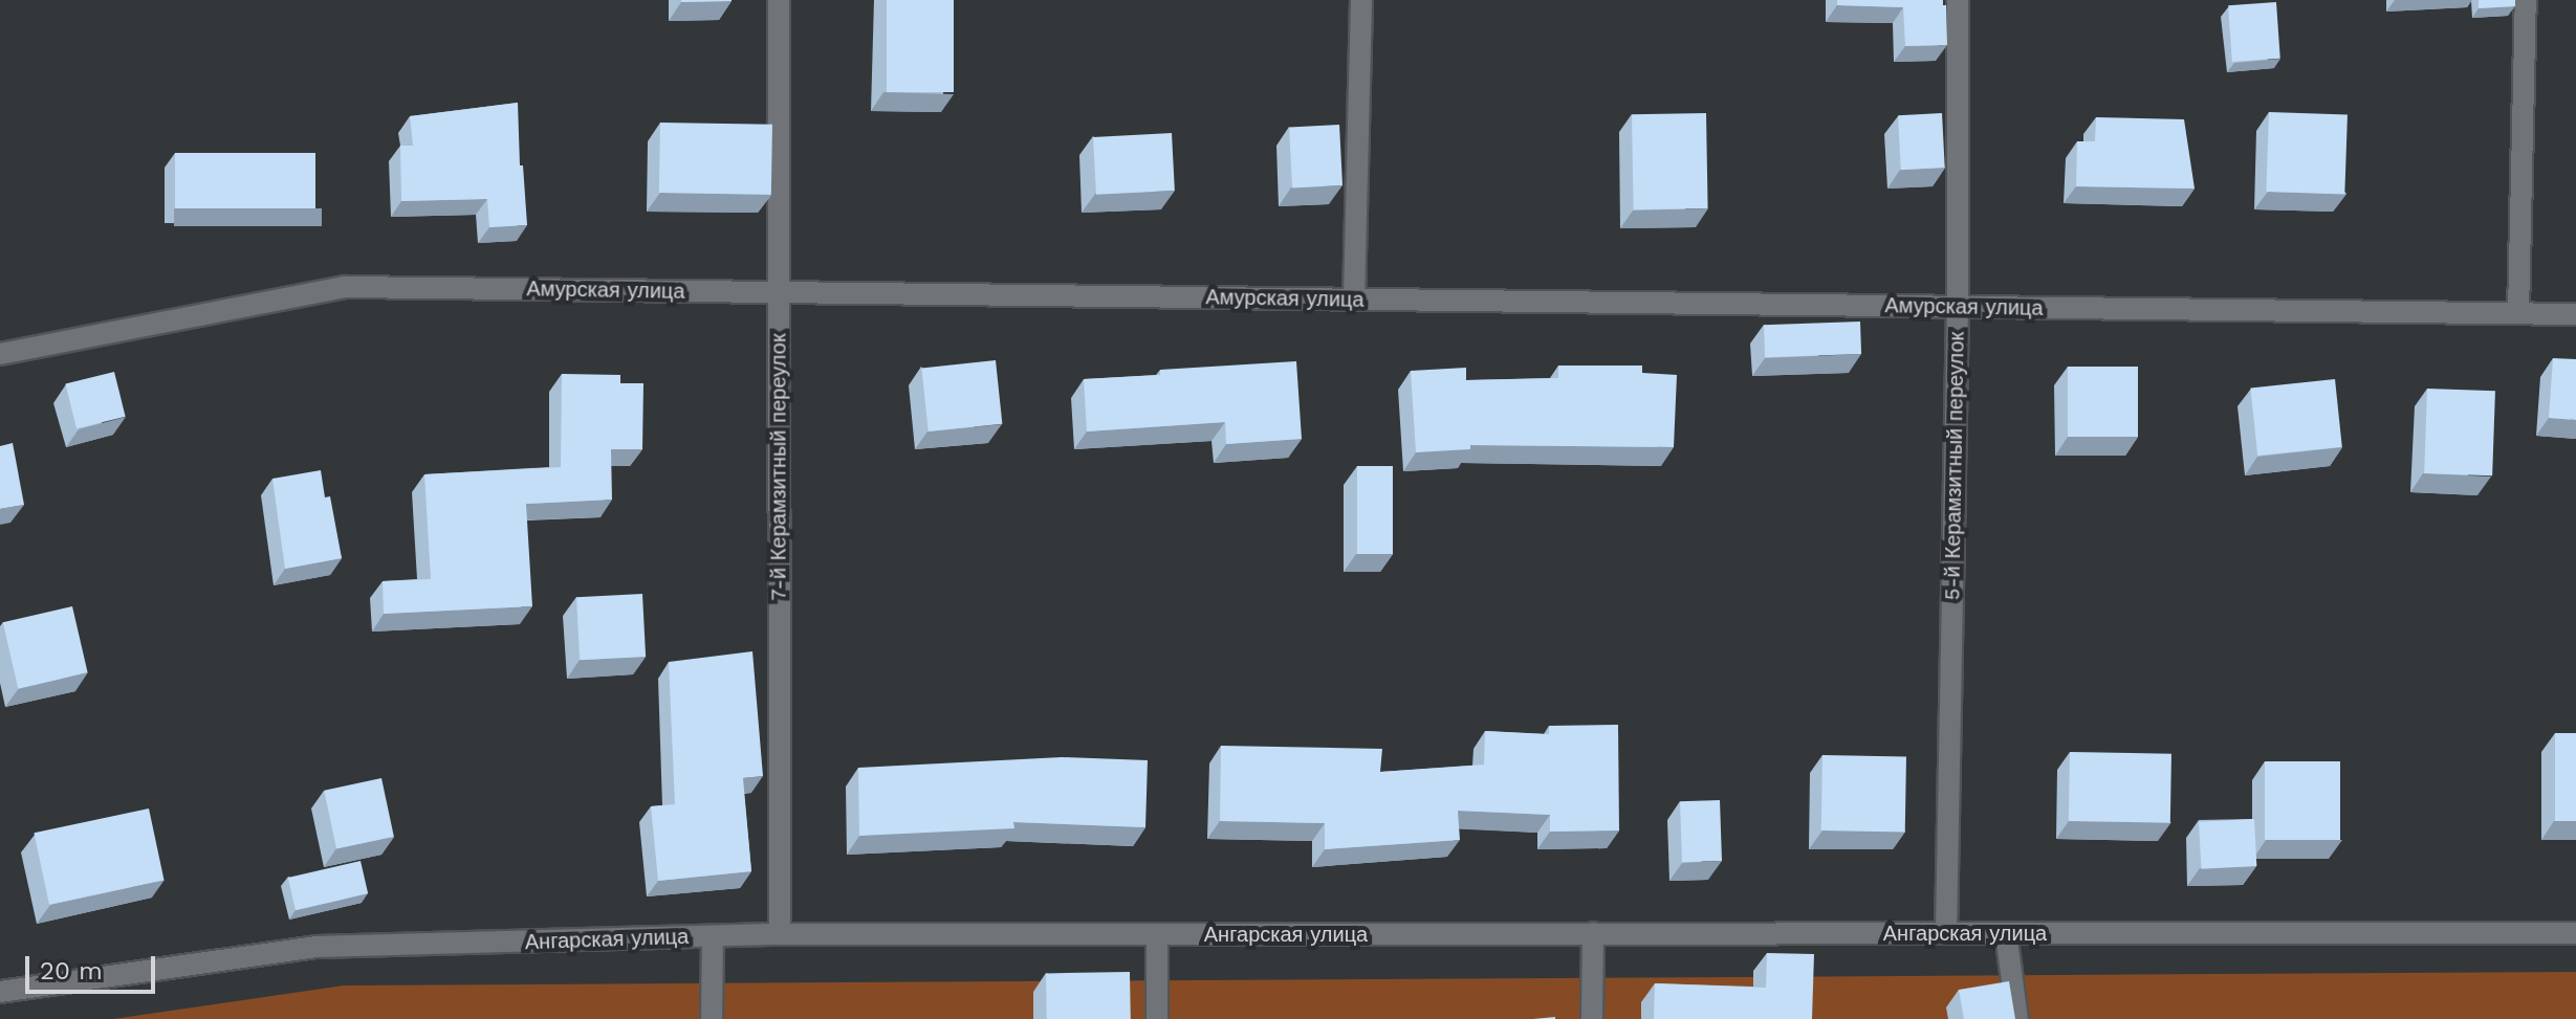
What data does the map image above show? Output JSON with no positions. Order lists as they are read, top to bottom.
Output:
{
  "streets": {
    "street": [
      "Амурская улица",
      "5-й Керамзитный переулок",
      "7-й Керамзитный переулок",
      "Ангарская улица"
    ]
  },
  "crossings": [
    ["Амурская улица", "5-й Керамзитный переулок"],
    ["Амурская улица", "7-й Керамзитный переулок"],
    ["5-й Керамзитный переулок", "Ангарская улица"],
    ["7-й Керамзитный переулок", "Ангарская улица"]
  ],
  "scale_bar": "20 m"
}
